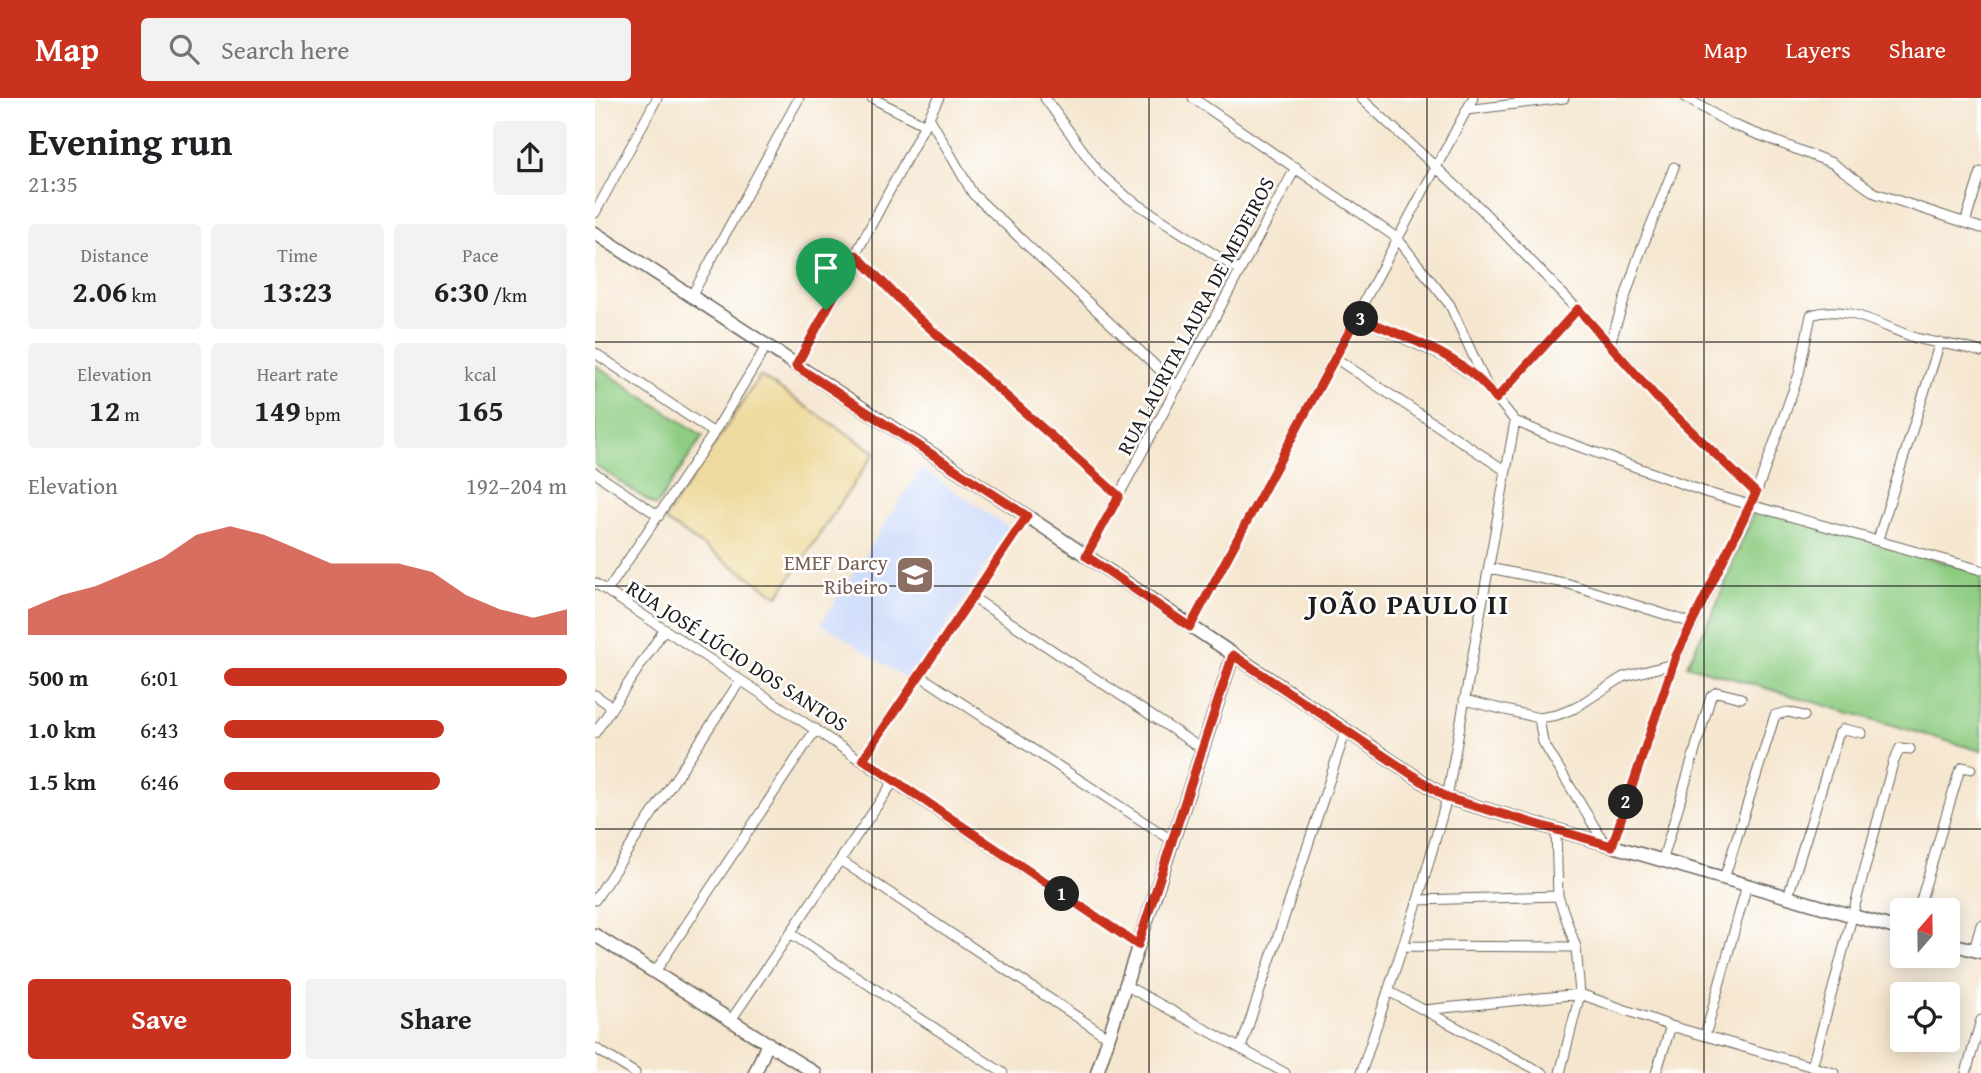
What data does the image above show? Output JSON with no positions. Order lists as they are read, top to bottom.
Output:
{
  "streets": {
    "street": ["RUA LAURITA LAURA DE MEDEIROS", "RUA JOSÉ LÚCIO DOS SANTOS"]
  },
  "districts": ["JOÃO PAULO II"],
  "places": {
    "school or university": ["EMEF Darcy Ribeiro"]
  },
  "north": "top",
  "page": {
    "header": "Map",
    "search": "Search here",
    "nav": ["Map", "Layers", "Share"],
    "heading": ["Evening run", "21:35"],
    "stats": [
      ["Distance", "2.06 km"],
      ["Time", "13:23"],
      ["Pace", "6:30 /km"],
      ["Elevation", "12 m"],
      ["Heart rate", "149 bpm"],
      ["kcal", "165"]
    ],
    "pins": ["3", "2", "1"],
    "chart": ["Elevation", "192–204 m"],
    "list": [
      {
        "name": "500 m",
        "note": "6:01"
      },
      {
        "name": "1.0 km",
        "note": "6:43"
      },
      {
        "name": "1.5 km",
        "note": "6:46"
      }
    ],
    "buttons": ["Save", "Share"]
  }
}
